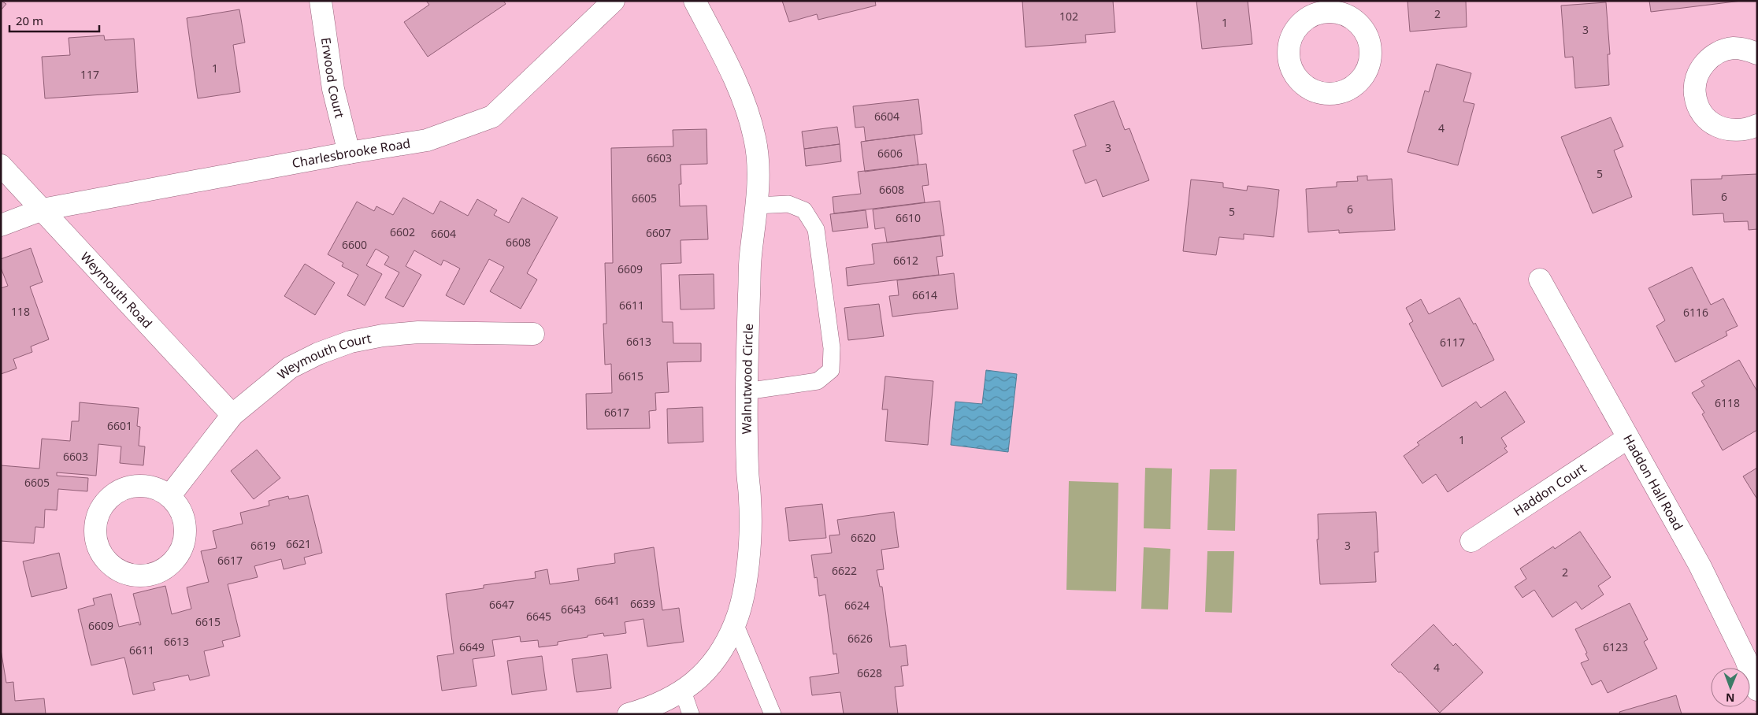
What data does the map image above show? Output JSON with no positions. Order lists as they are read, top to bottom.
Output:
{
  "streets": {
    "street": [
      "Erwood Court",
      "Charlesbrooke Road",
      "Weymouth Road",
      "Weymouth Court",
      "Walnutwood Circle",
      "Haddon Hall Road",
      "Haddon Court"
    ]
  },
  "crossings": [
    ["Erwood Court", "Charlesbrooke Road"],
    ["Charlesbrooke Road", "Weymouth Road"],
    ["Weymouth Road", "Weymouth Court"],
    ["Haddon Hall Road", "Haddon Court"]
  ],
  "house_numbers": [
    "2",
    "102",
    "1",
    "3",
    "1",
    "117",
    "6604",
    "4",
    "3",
    "6606",
    "6603",
    "5",
    "6608",
    "6",
    "6605",
    "6",
    "5",
    "6610",
    "6602",
    "6607",
    "6604",
    "6608",
    "6600",
    "6612",
    "6609",
    "6614",
    "6611",
    "118",
    "6116",
    "6613",
    "6117",
    "6615",
    "6118",
    "6617",
    "6601",
    "1",
    "6603",
    "6605",
    "6620",
    "6621",
    "6619",
    "3",
    "6617",
    "6622",
    "2",
    "6641",
    "6639",
    "6647",
    "6624",
    "6643",
    "6645",
    "6615",
    "6609",
    "6626",
    "6613",
    "6649",
    "6123",
    "6611",
    "4",
    "6628"
  ],
  "scale_bar": "20 m",
  "north": "bottom"
}
